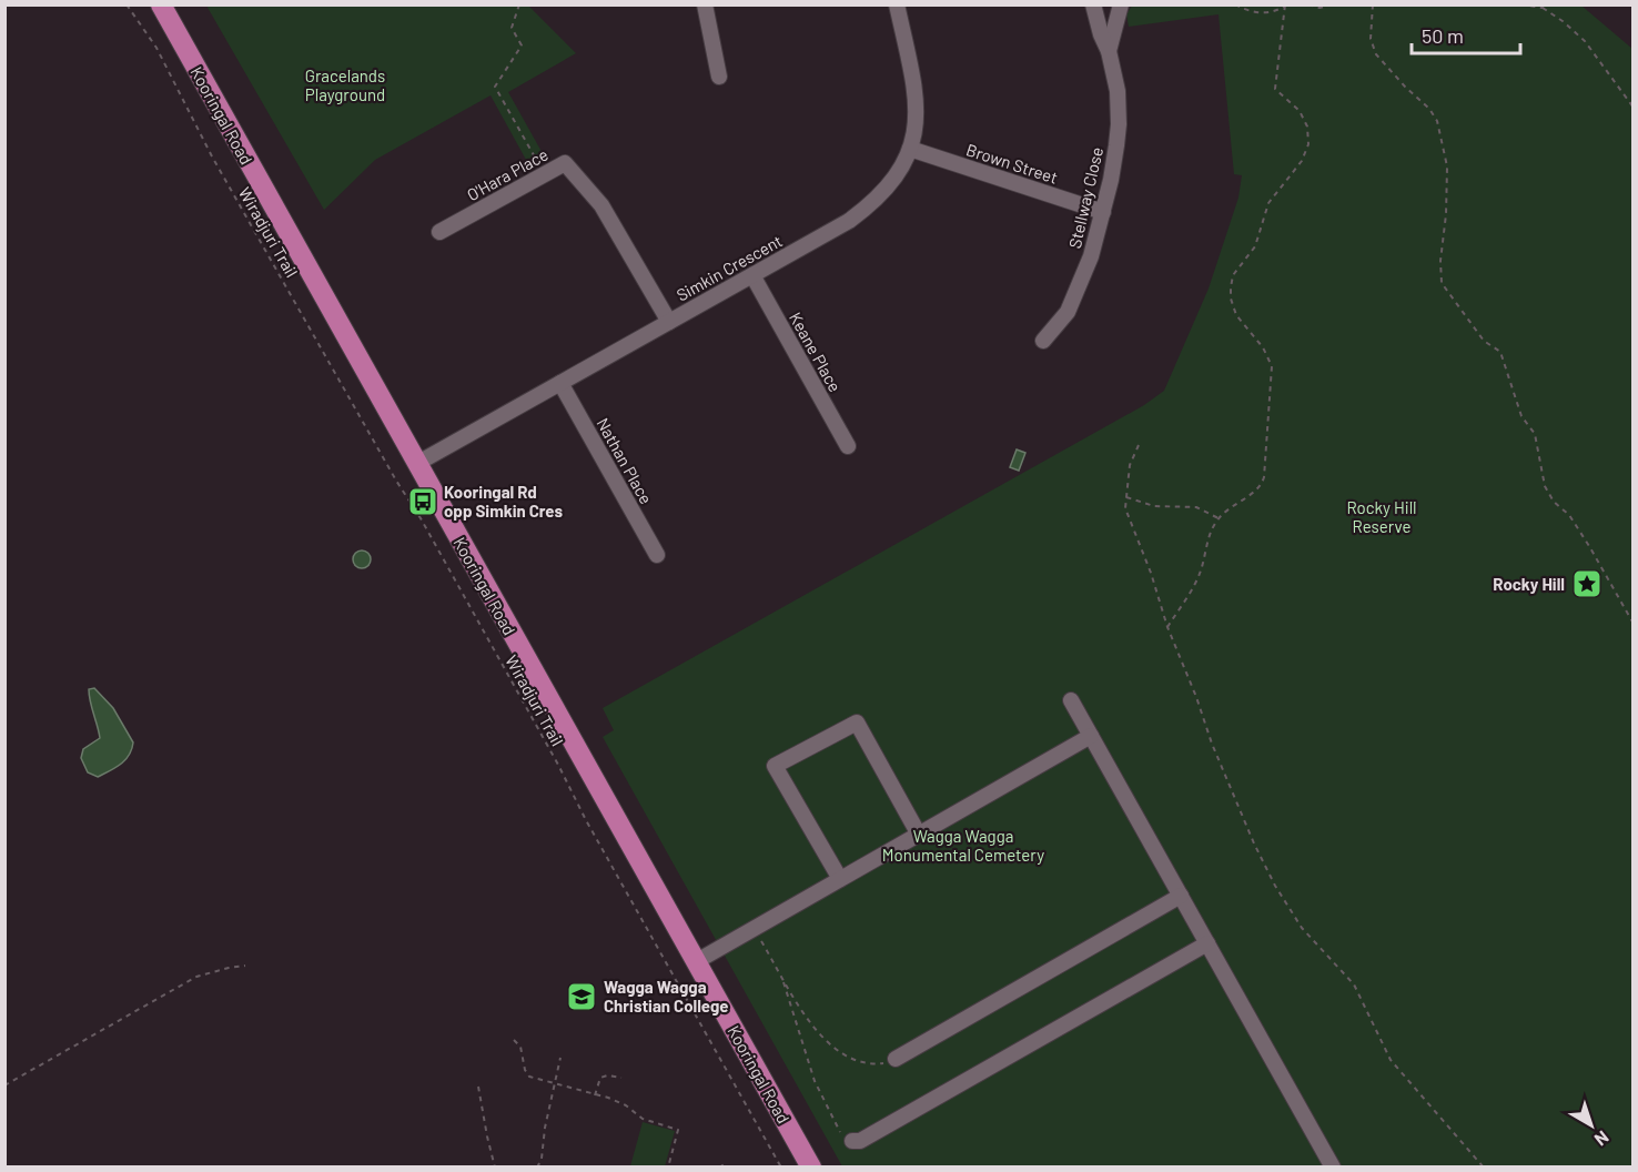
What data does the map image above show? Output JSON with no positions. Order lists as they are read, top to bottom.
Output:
{
  "streets": {
    "main road": ["Kooringal Road"],
    "street": [
      "Brown Street",
      "O'Hara Place",
      "Stellway Close",
      "Simkin Crescent",
      "Keane Place",
      "Nathan Place"
    ],
    "path": ["Wiradjuri Trail"]
  },
  "crossings": [
    ["Kooringal Road", "Simkin Crescent"],
    ["Brown Street", "Stellway Close"],
    ["Brown Street", "Simkin Crescent"],
    ["O'Hara Place", "Simkin Crescent"],
    ["Simkin Crescent", "Keane Place"],
    ["Simkin Crescent", "Nathan Place"]
  ],
  "parks": ["Gracelands Playground", "Rocky Hill Reserve", "Wagga Wagga Monumental Cemetery"],
  "places": {
    "bus stop": ["Kooringal Rd opp Simkin Cres"],
    "place": ["Rocky Hill"],
    "school or university": ["Wagga Wagga Christian College"]
  },
  "scale_bar": "50 m",
  "north": "bottom right"
}
